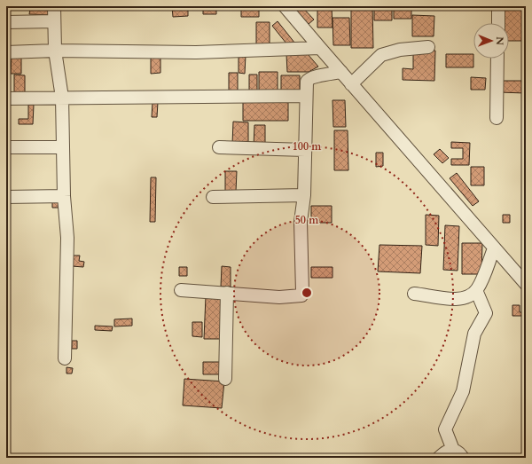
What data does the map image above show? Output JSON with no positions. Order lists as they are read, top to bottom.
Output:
{
  "north": "right",
  "rings": ["100 m", "50 m"]
}
